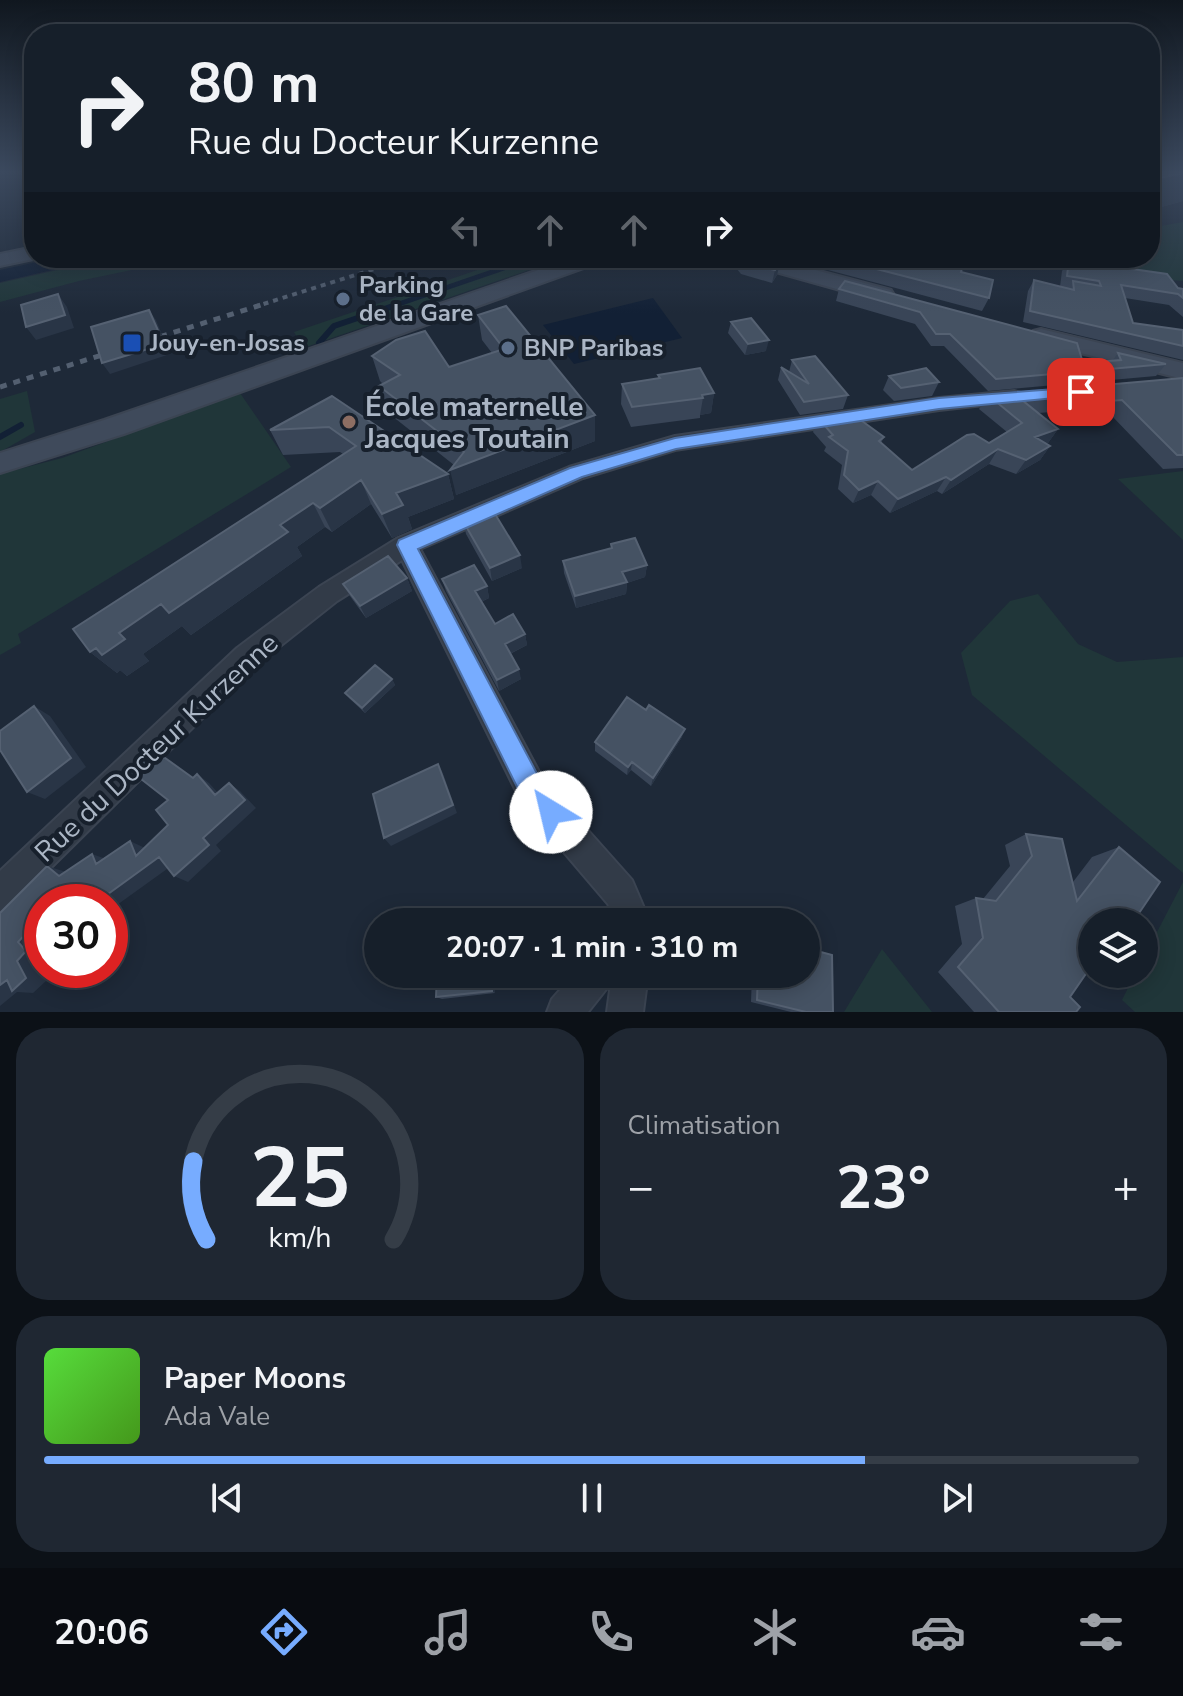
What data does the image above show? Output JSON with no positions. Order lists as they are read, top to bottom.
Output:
{
  "streets": {
    "street": ["Rue du Docteur Kurzenne"]
  },
  "places": {
    "other": ["Parking de la Gare", "BNP Paribas", "École maternelle Jacques Toutain"],
    "transit": ["Jouy-en-Josas"]
  },
  "page": {
    "turn": ["80 m", "Rue du Docteur Kurzenne"],
    "limit": "30",
    "trip": "20:07 · 1 min · 310 m",
    "tile": "Climatisation",
    "heat": ["−", "23°", "+"],
    "song": ["Paper Moons", "Ada Vale"],
    "tabs": "20:06",
    "gauge": ["25", "km/h"]
  }
}
